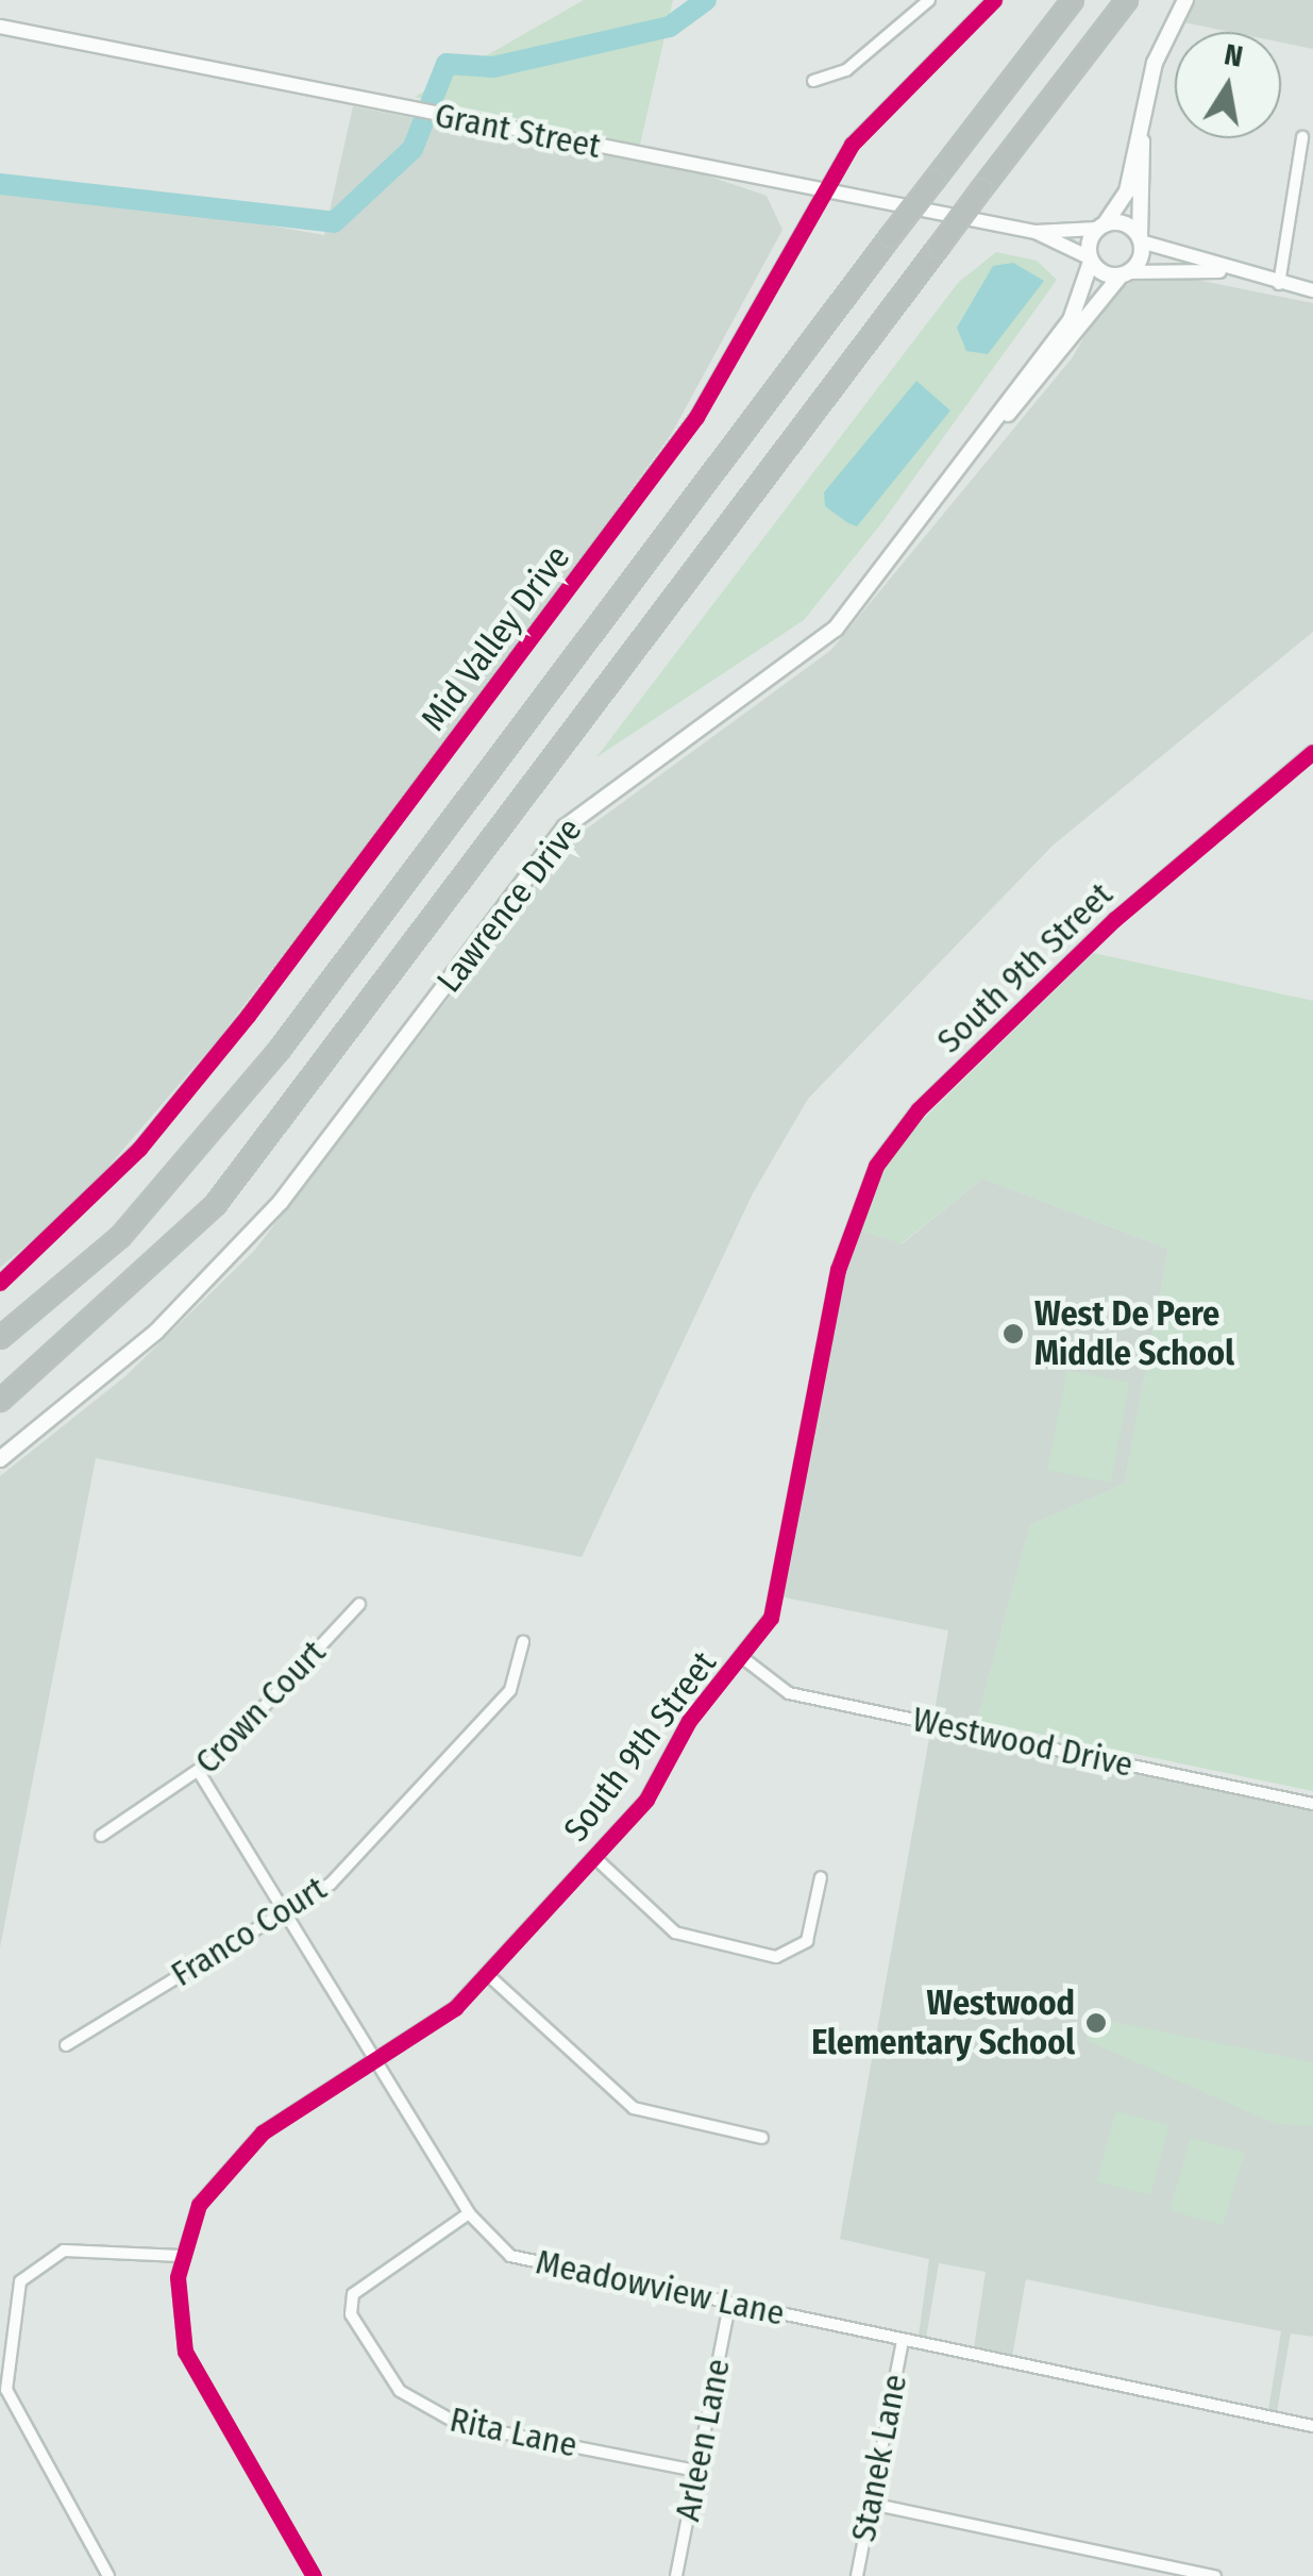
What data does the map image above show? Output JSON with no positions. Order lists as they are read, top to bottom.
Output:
{
  "streets": {
    "main road": ["Lawrence Drive"],
    "street": [
      "Grant Street",
      "Mid Valley Drive",
      "South 9th Street",
      "Crown Court",
      "Westwood Drive",
      "Franco Court",
      "Meadowview Lane",
      "Rita Lane",
      "Arleen Lane",
      "Stanek Lane"
    ]
  },
  "crossings": [
    ["Grant Street", "Mid Valley Drive"],
    ["Grant Street", "Lawrence Drive"],
    ["South 9th Street", "Westwood Drive"],
    ["South 9th Street", "Meadowview Lane"],
    ["Crown Court", "Meadowview Lane"],
    ["Franco Court", "Meadowview Lane"],
    ["Meadowview Lane", "Rita Lane"],
    ["Meadowview Lane", "Arleen Lane"],
    ["Meadowview Lane", "Stanek Lane"],
    ["Rita Lane", "Arleen Lane"]
  ],
  "places": ["West De Pere Middle School", "Westwood Elementary School"],
  "north": "top"
}
